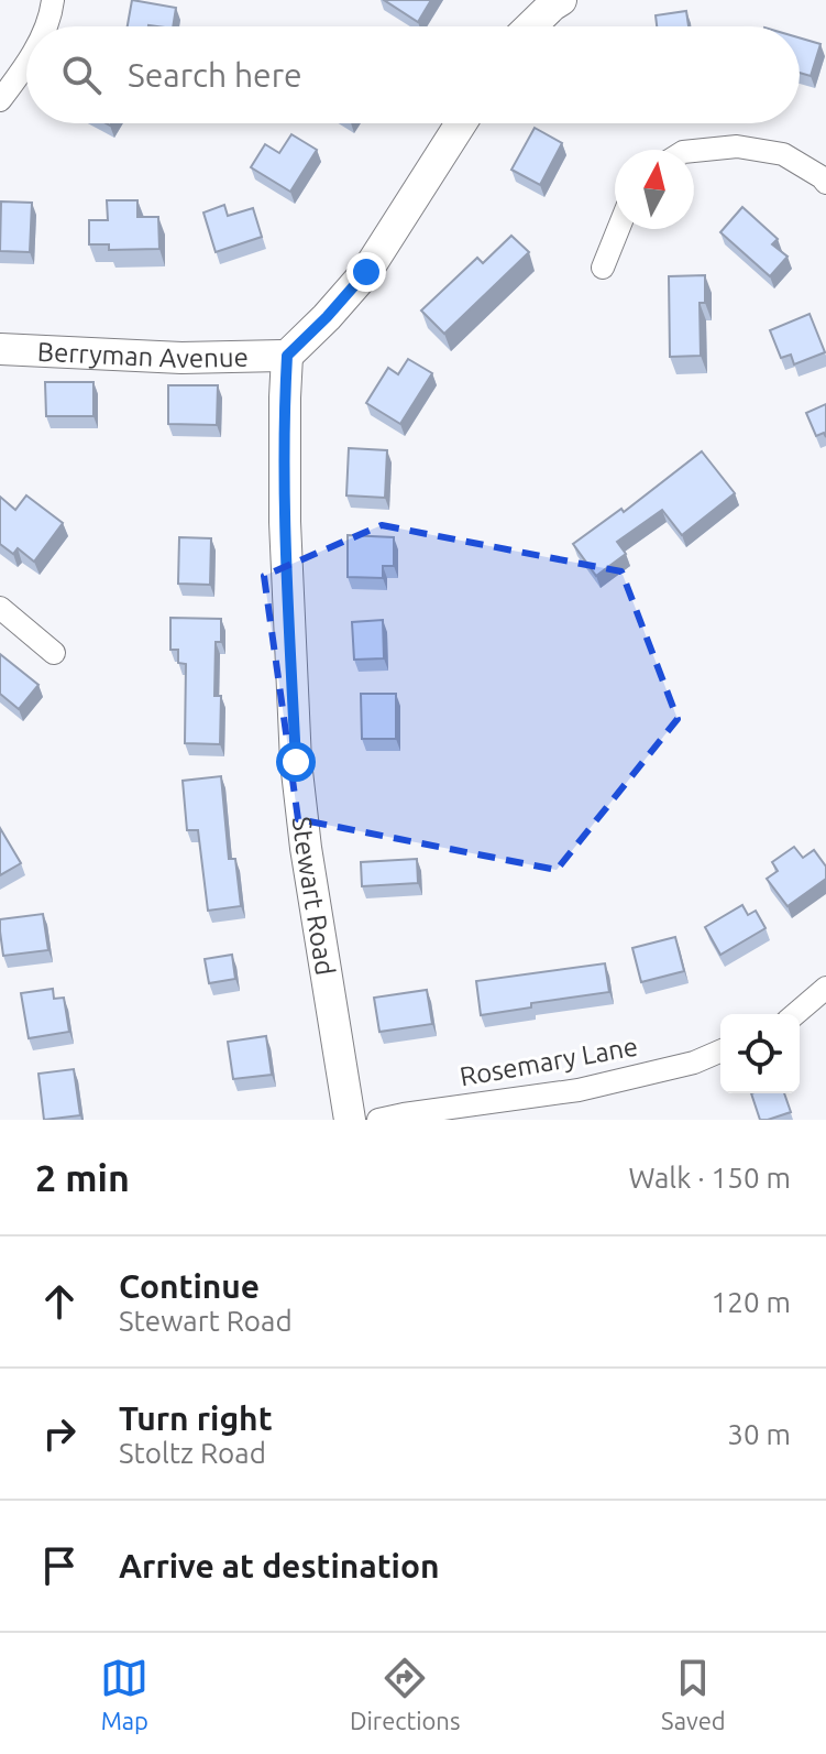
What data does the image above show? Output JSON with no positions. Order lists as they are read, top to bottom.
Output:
{
  "streets": {
    "street": ["Berryman Avenue", "Stewart Road", "Rosemary Lane"]
  },
  "crossings": [
    ["Berryman Avenue", "Stewart Road"]
  ],
  "north": "top",
  "page": {
    "search": "Search here",
    "heading": ["2 min", "Walk · 150 m"],
    "list": [
      ["Continue", "Stewart Road", "120 m"],
      ["Turn right", "Stoltz Road", "30 m"],
      "Arrive at destination"
    ],
    "nav": ["Map", "Directions", "Saved"]
  }
}
